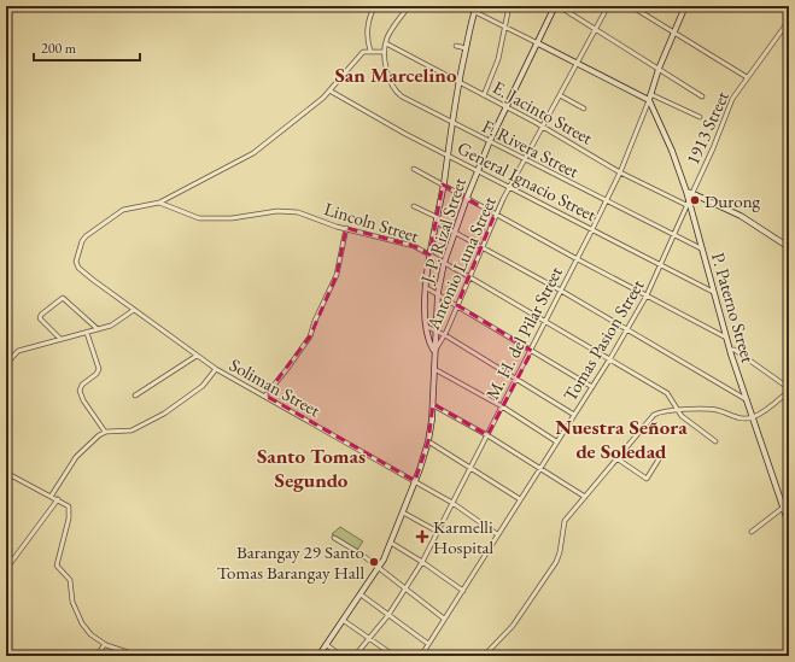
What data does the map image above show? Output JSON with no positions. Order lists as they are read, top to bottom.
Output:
{
  "streets": {
    "main road": ["J. P. Rizal Street", "P. Paterno Street", "M. H. del Pilar Street"],
    "street": [
      "E. Jacinto Street",
      "1913 Street",
      "F. Rivera Street",
      "General Ignacio Street",
      "Lincoln Street",
      "Antonio Luna Street",
      "Tomas Pasion Street",
      "Soliman Street"
    ]
  },
  "crossings": [
    ["E. Jacinto Street", "F. Rivera Street"],
    ["E. Jacinto Street", "J. P. Rizal Street"],
    ["E. Jacinto Street", "Antonio Luna Street"],
    ["E. Jacinto Street", "P. Paterno Street"],
    ["E. Jacinto Street", "M. H. del Pilar Street"],
    ["E. Jacinto Street", "Tomas Pasion Street"],
    ["1913 Street", "P. Paterno Street"],
    ["F. Rivera Street", "J. P. Rizal Street"],
    ["F. Rivera Street", "Antonio Luna Street"],
    ["F. Rivera Street", "P. Paterno Street"],
    ["F. Rivera Street", "M. H. del Pilar Street"],
    ["F. Rivera Street", "Tomas Pasion Street"],
    ["General Ignacio Street", "J. P. Rizal Street"],
    ["General Ignacio Street", "Antonio Luna Street"],
    ["General Ignacio Street", "P. Paterno Street"],
    ["General Ignacio Street", "M. H. del Pilar Street"],
    ["General Ignacio Street", "Tomas Pasion Street"],
    ["Lincoln Street", "J. P. Rizal Street"],
    ["Lincoln Street", "Antonio Luna Street"],
    ["Lincoln Street", "M. H. del Pilar Street"],
    ["Lincoln Street", "Tomas Pasion Street"],
    ["Lincoln Street", "Soliman Street"],
    ["J. P. Rizal Street", "Antonio Luna Street"],
    ["J. P. Rizal Street", "Soliman Street"],
    ["P. Paterno Street", "M. H. del Pilar Street"],
    ["P. Paterno Street", "Tomas Pasion Street"],
    ["M. H. del Pilar Street", "Soliman Street"],
    ["Tomas Pasion Street", "Soliman Street"]
  ],
  "districts": ["San Marcelino", "Nuestra Señora de Soledad", "Santo Tomas Segundo"],
  "places": {
    "other": ["Durong", "Barangay 29 Santo Tomas Barangay Hall"],
    "health": ["Karmelli Hospital"]
  },
  "scale_bar": "200 m"
}
